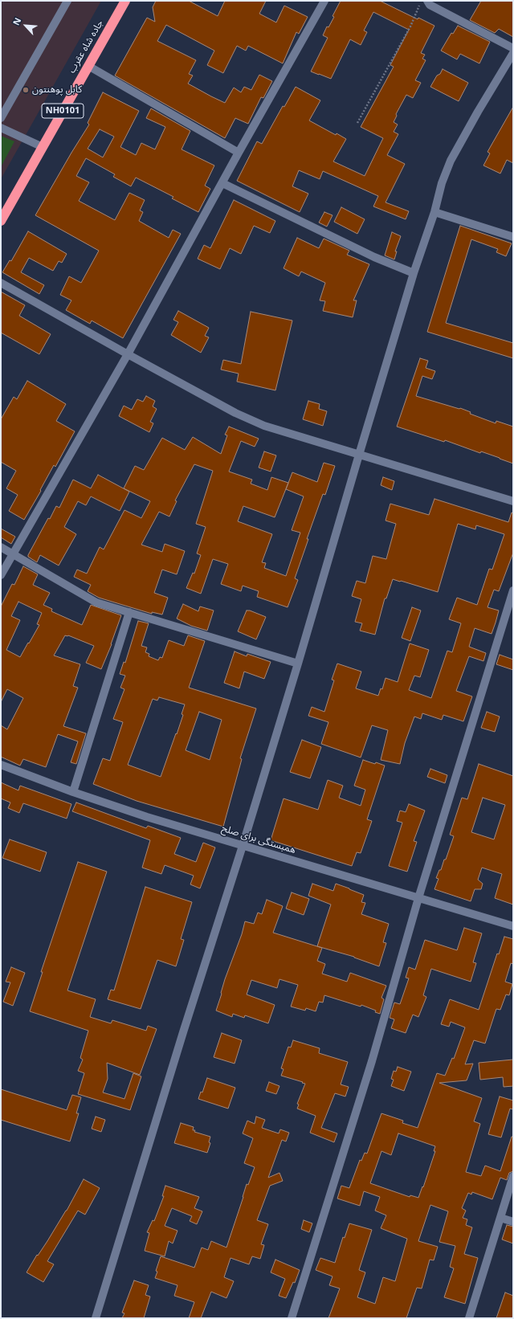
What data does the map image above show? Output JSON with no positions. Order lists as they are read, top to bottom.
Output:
{
  "streets": {
    "highway": ["جاده شاه عقرب", "NH0101"],
    "street": ["همبستگی برای صلح"]
  },
  "places": ["کابل پوهنتون"],
  "north": "top left"
}
